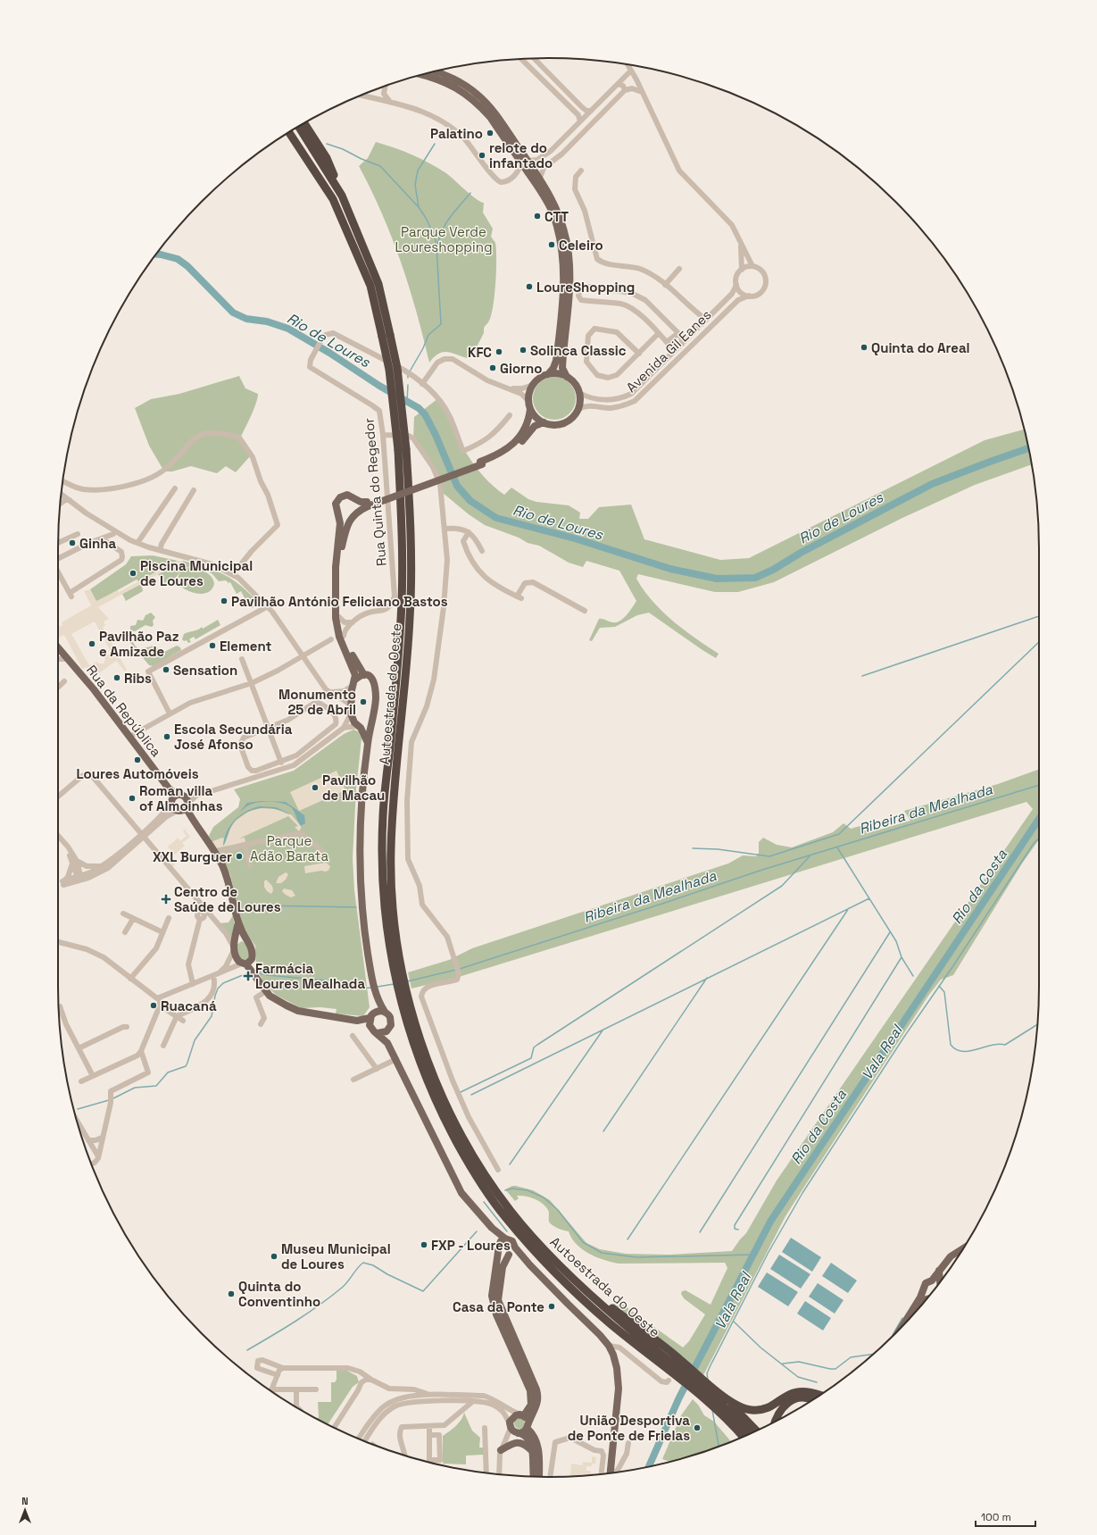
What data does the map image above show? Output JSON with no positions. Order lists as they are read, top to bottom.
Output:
{
  "streets": {
    "highway": ["Autoestrada do Oeste"],
    "main road": ["Rua da República"],
    "street": ["Avenida Gil Eanes", "Rua Quinta do Regedor"]
  },
  "water": [
    "Rio de Loures",
    "Ribeira da Mealhada",
    "Rio da Costa",
    "Vala Real"
  ],
  "parks": ["Parque Verde Loureshopping", "Parque Adão Barata"],
  "places": {
    "other": [
      "Palatino",
      "relote do infantado",
      "CTT",
      "Celeiro",
      "LoureShopping",
      "Quinta do Areal",
      "Solinca Classic",
      "KFC",
      "Giorno",
      "Ginha",
      "Piscina Municipal de Loures",
      "Pavilhão António Feliciano Bastos",
      "Pavilhão Paz e Amizade",
      "Element",
      "Sensation",
      "Ribs",
      "Monumento 25 de Abril",
      "Escola Secundária José Afonso",
      "Loures Automóveis",
      "Pavilhão de Macau",
      "Roman villa of Almoinhas",
      "XXL Burguer",
      "Ruacaná",
      "FXP - Loures",
      "Museu Municipal de Loures",
      "Quinta do Conventinho",
      "Casa da Ponte",
      "União Desportiva de Ponte de Frielas"
    ],
    "health": ["Centro de Saúde de Loures", "Farmácia Loures Mealhada"]
  },
  "scale_bar": "100 m",
  "north": "top"
}
